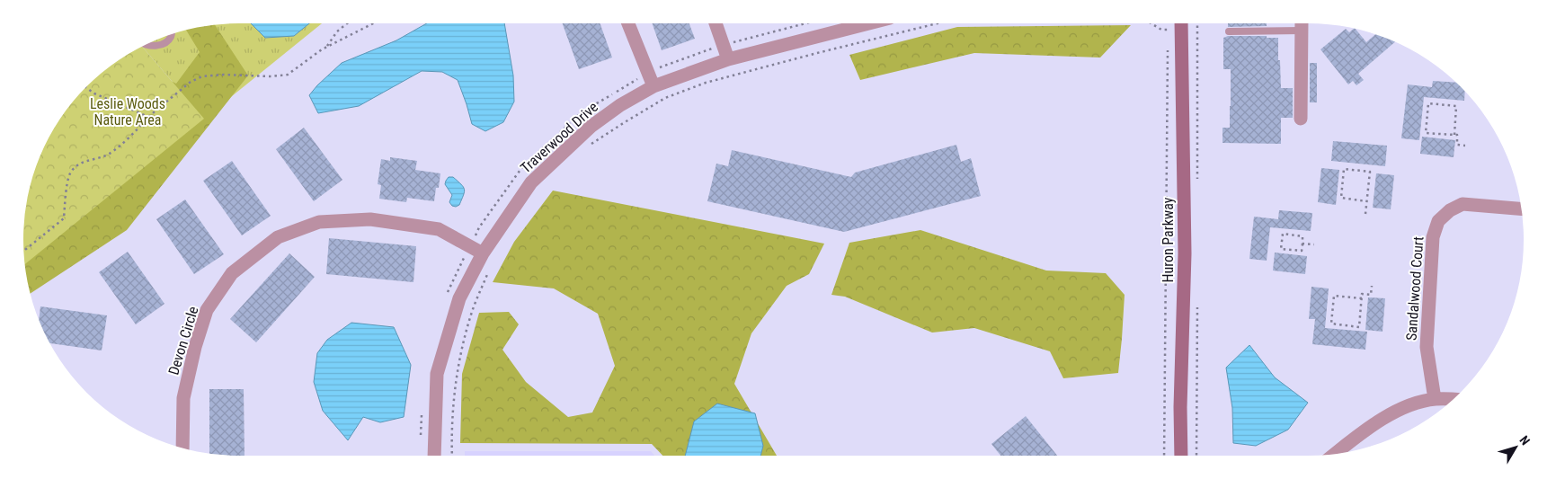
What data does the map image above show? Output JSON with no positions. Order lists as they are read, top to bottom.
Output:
{
  "streets": {
    "street": [
      "Traverwood Drive",
      "Huron Parkway",
      "Sandalwood Court",
      "Devon Circle"
    ]
  },
  "crossings": [
    ["Traverwood Drive", "Devon Circle"]
  ],
  "parks": ["Leslie Woods Nature Area"],
  "north": "top right"
}
